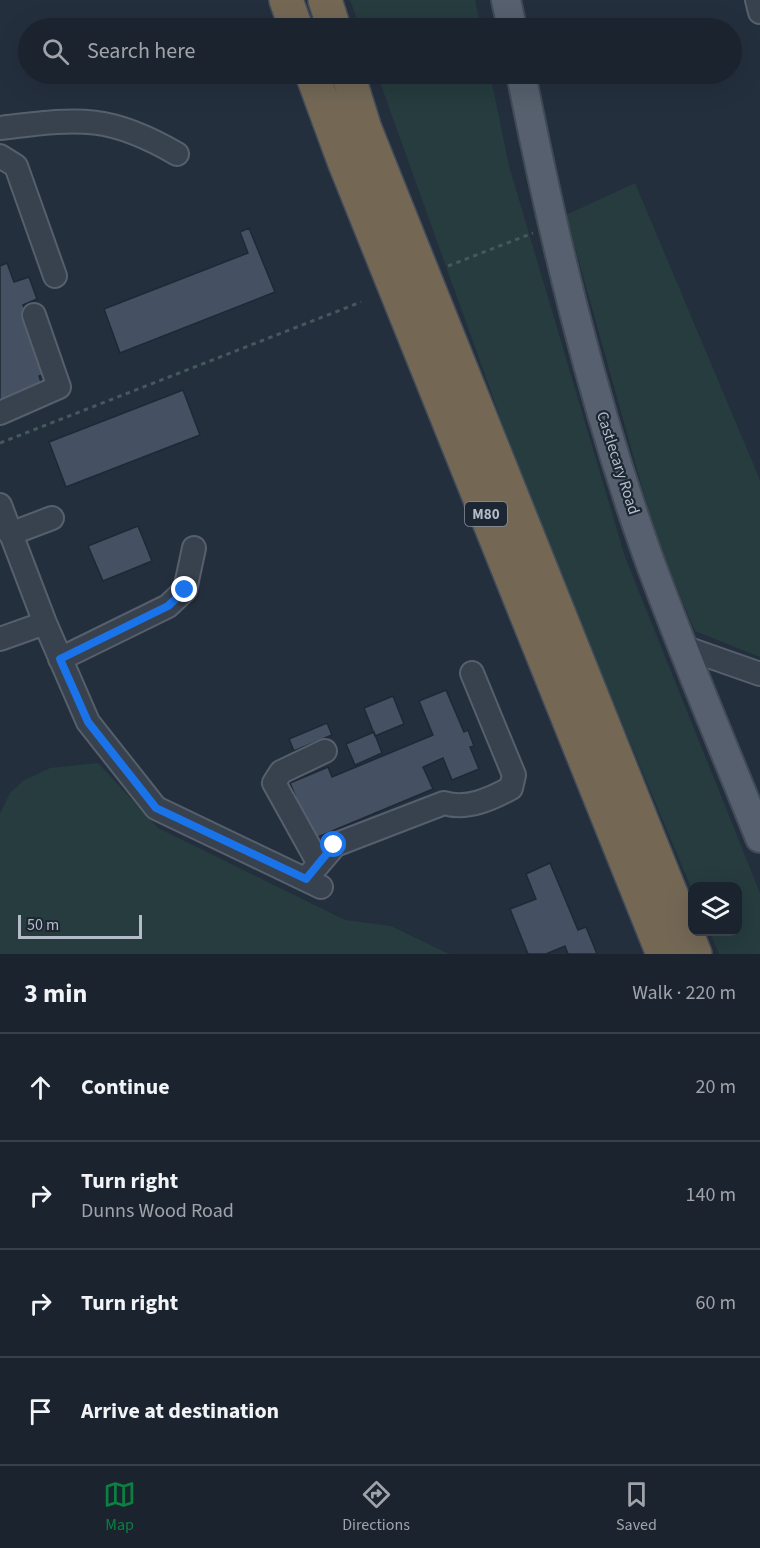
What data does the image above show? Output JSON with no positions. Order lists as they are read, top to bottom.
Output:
{
  "streets": {
    "highway": ["M80"],
    "main road": ["Castlecary Road"]
  },
  "scale_bar": "50 m",
  "page": {
    "search": "Search here",
    "scale": "50 m",
    "heading": ["3 min", "Walk · 220 m"],
    "list": [
      ["Continue", "20 m"],
      ["Turn right", "Dunns Wood Road", "140 m"],
      ["Turn right", "60 m"],
      "Arrive at destination"
    ],
    "nav": ["Map", "Directions", "Saved"]
  }
}
